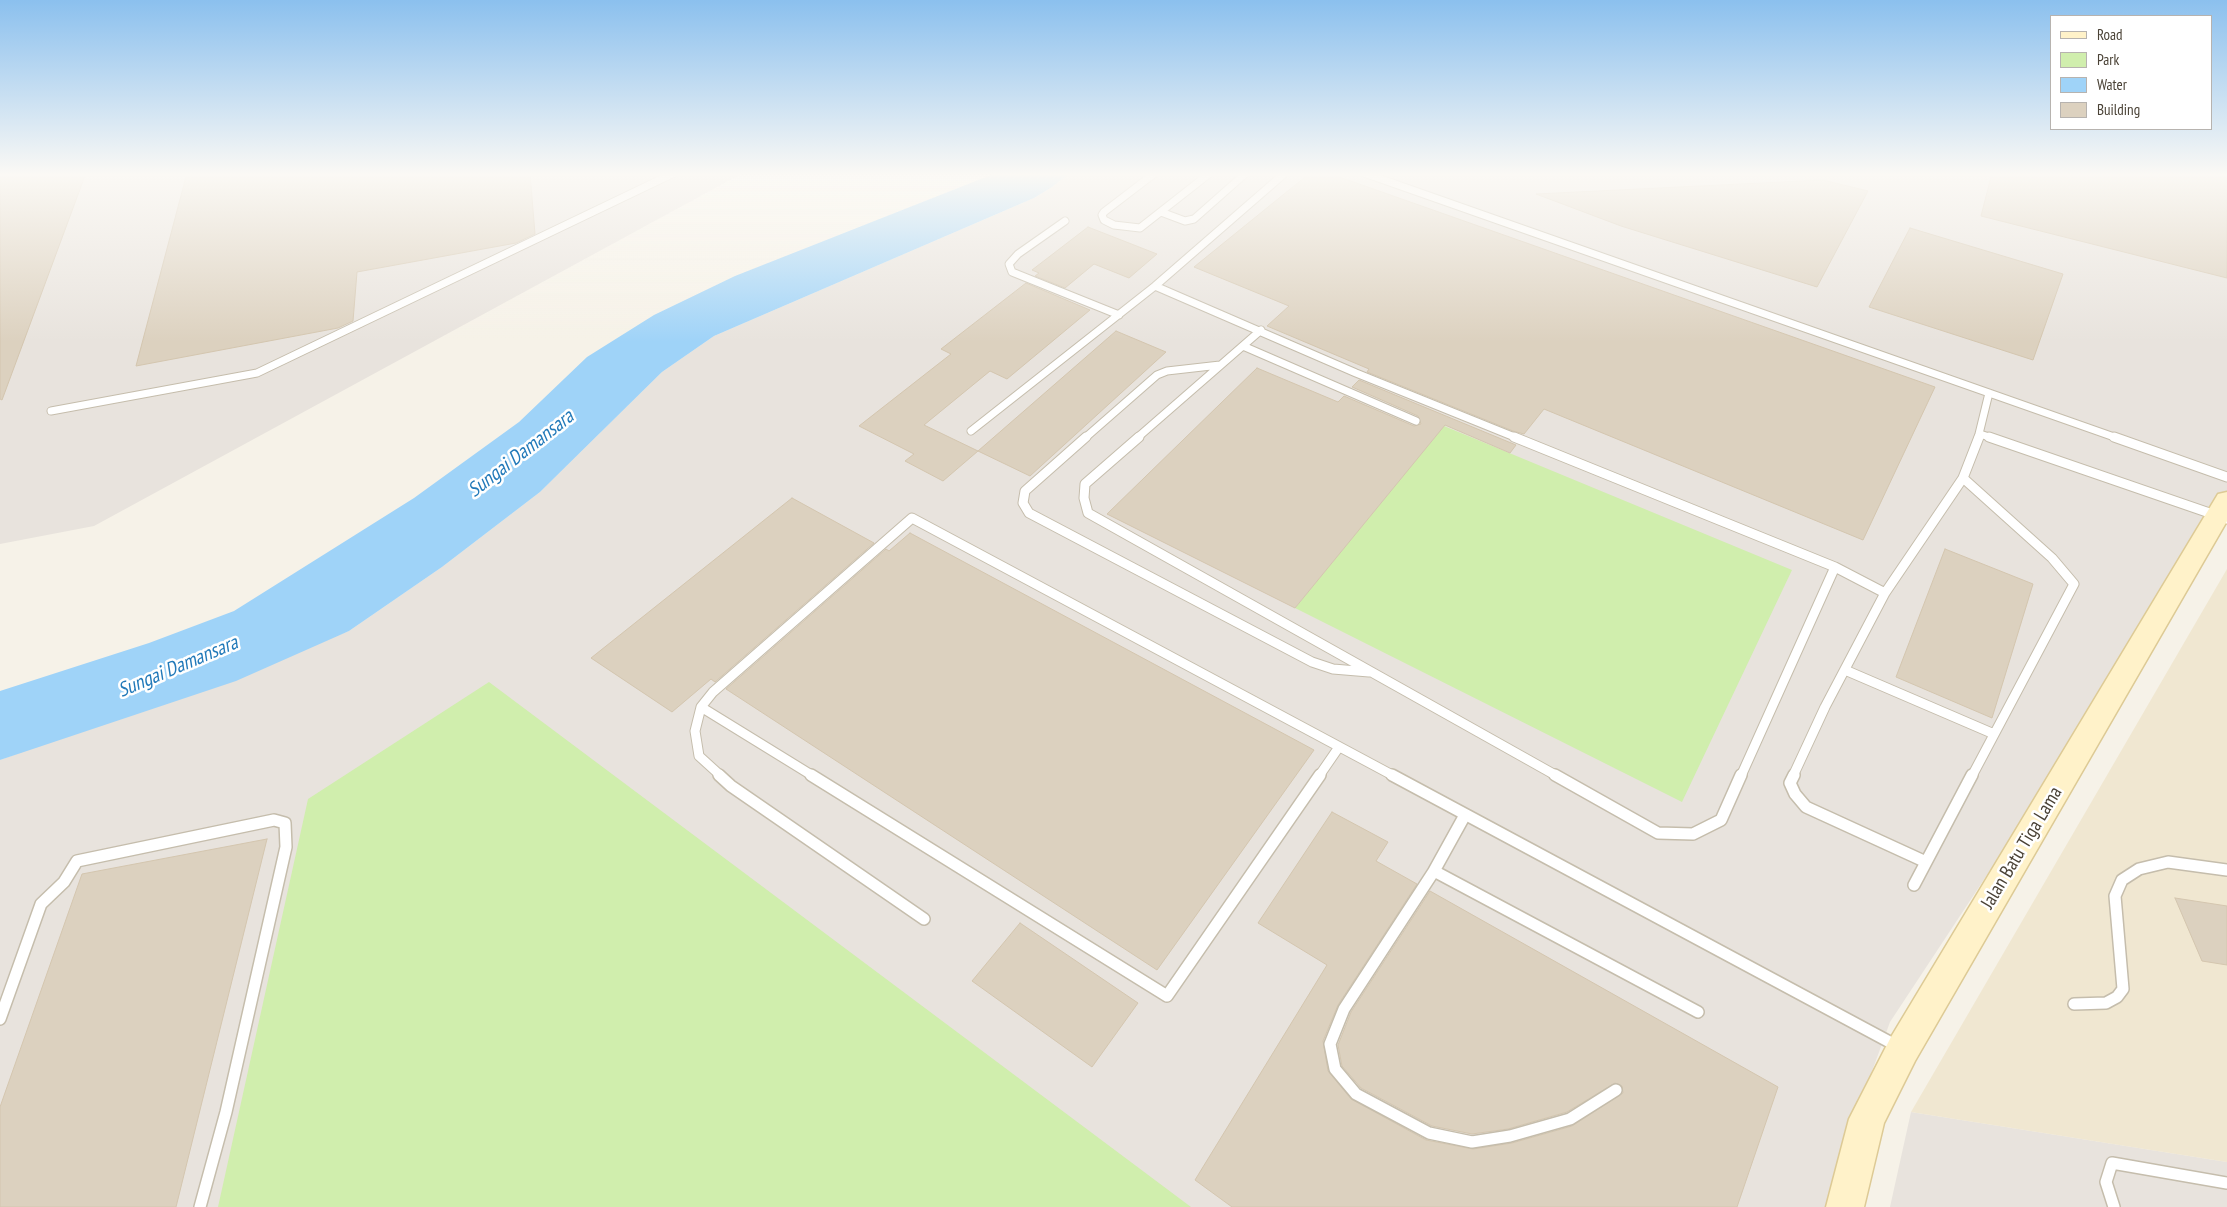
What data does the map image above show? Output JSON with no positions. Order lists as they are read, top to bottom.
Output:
{
  "streets": {
    "main road": ["Jalan Batu Tiga Lama"]
  },
  "water": ["Sungai Damansara"],
  "legend": [
    "Road",
    "Park",
    "Water",
    "Building"
  ]
}
